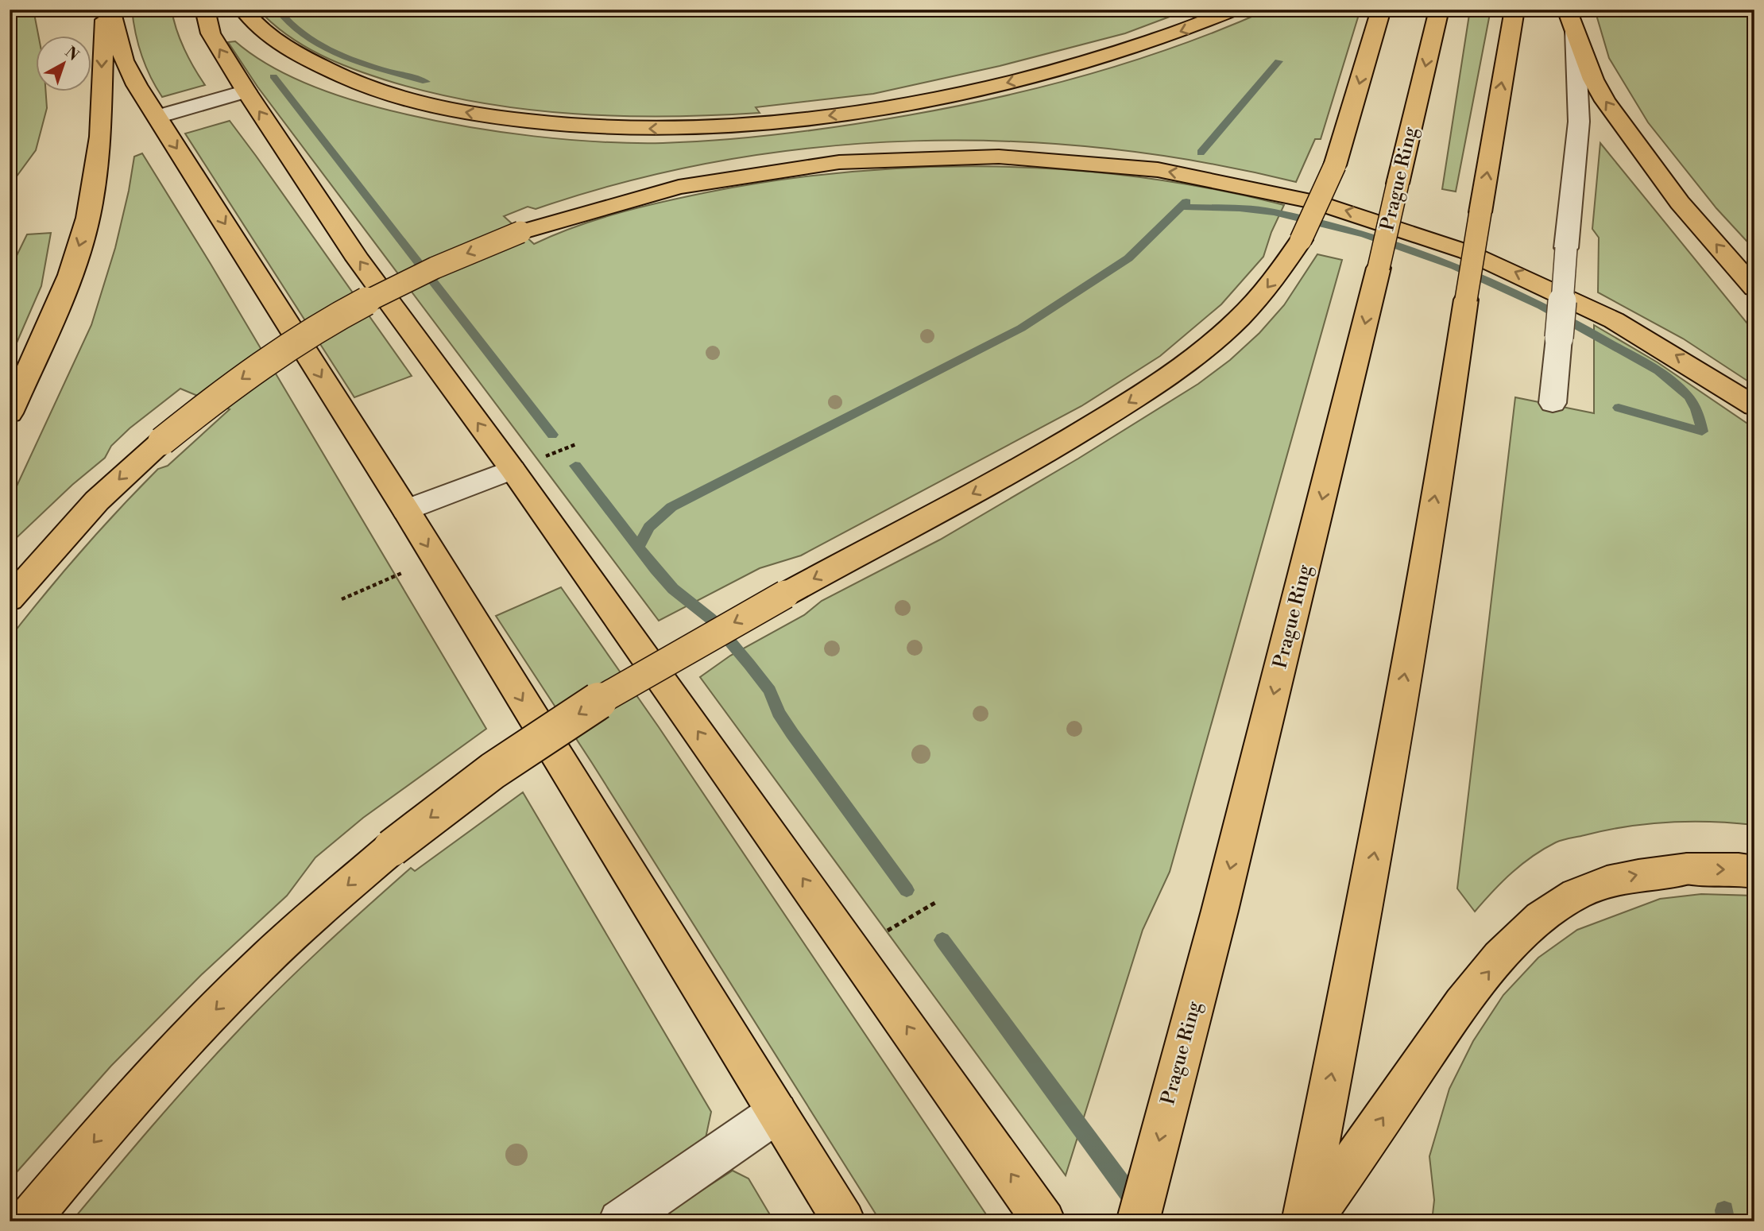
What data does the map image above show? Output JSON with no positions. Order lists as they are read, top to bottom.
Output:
{
  "streets": {
    "main road": ["Prague Ring"]
  },
  "north": "top right"
}
